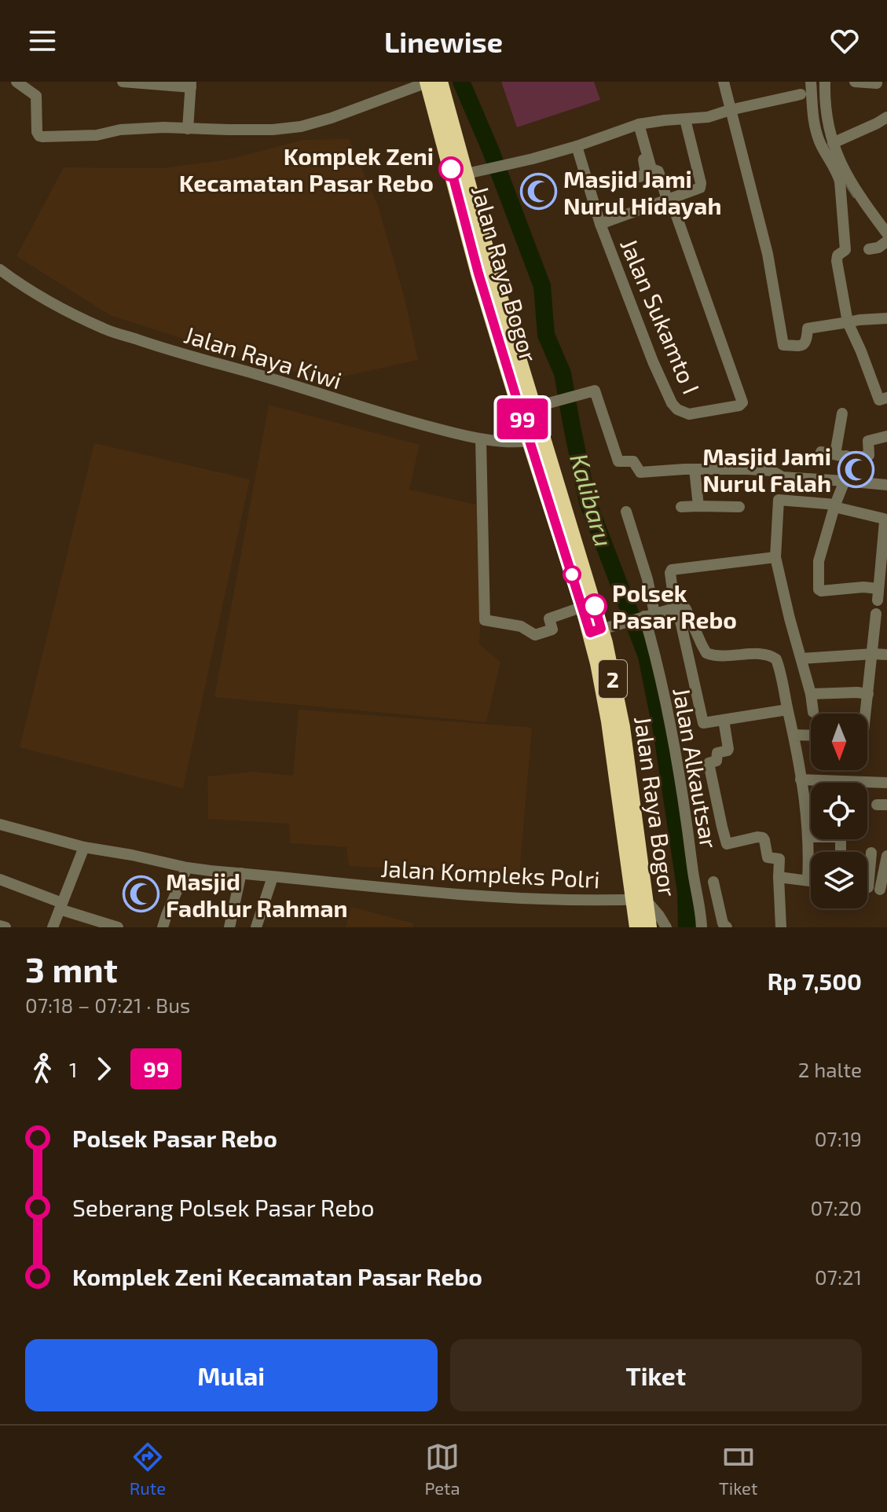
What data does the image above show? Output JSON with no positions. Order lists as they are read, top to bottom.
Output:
{
  "streets": {
    "highway": ["Jalan Raya Bogor", "2"],
    "street": [
      "Jalan Sukamto I",
      "Jalan Raya Kiwi",
      "Jalan Alkautsar",
      "Jalan Kompleks Polri"
    ]
  },
  "crossings": [
    ["Jalan Raya Bogor", "Jalan Raya Kiwi"],
    ["Jalan Raya Bogor", "Jalan Kompleks Polri"]
  ],
  "water": ["Kalibaru"],
  "places": {
    "other": ["Komplek Zeni Kecamatan Pasar Rebo", "Polsek Pasar Rebo"],
    "mosque": ["Masjid Jami Nurul Hidayah", "Masjid Jami Nurul Falah", "Masjid Fadhlur Rahman"]
  },
  "lines": ["bus line 99"],
  "north": "bottom",
  "page": {
    "header": "Linewise",
    "on_map": "99",
    "heading": ["3 mnt", "07:18 – 07:21 · Bus", "Rp 7,500"],
    "legs": ["1", "99", "2 halte"],
    "list": [
      {
        "name": "Polsek Pasar Rebo",
        "value": "07:19"
      },
      {
        "name": "Seberang Polsek Pasar Rebo",
        "value": "07:20"
      },
      {
        "name": "Komplek Zeni Kecamatan Pasar Rebo",
        "value": "07:21"
      }
    ],
    "buttons": ["Mulai", "Tiket"],
    "tabs": ["Rute", "Peta", "Tiket"]
  }
}
